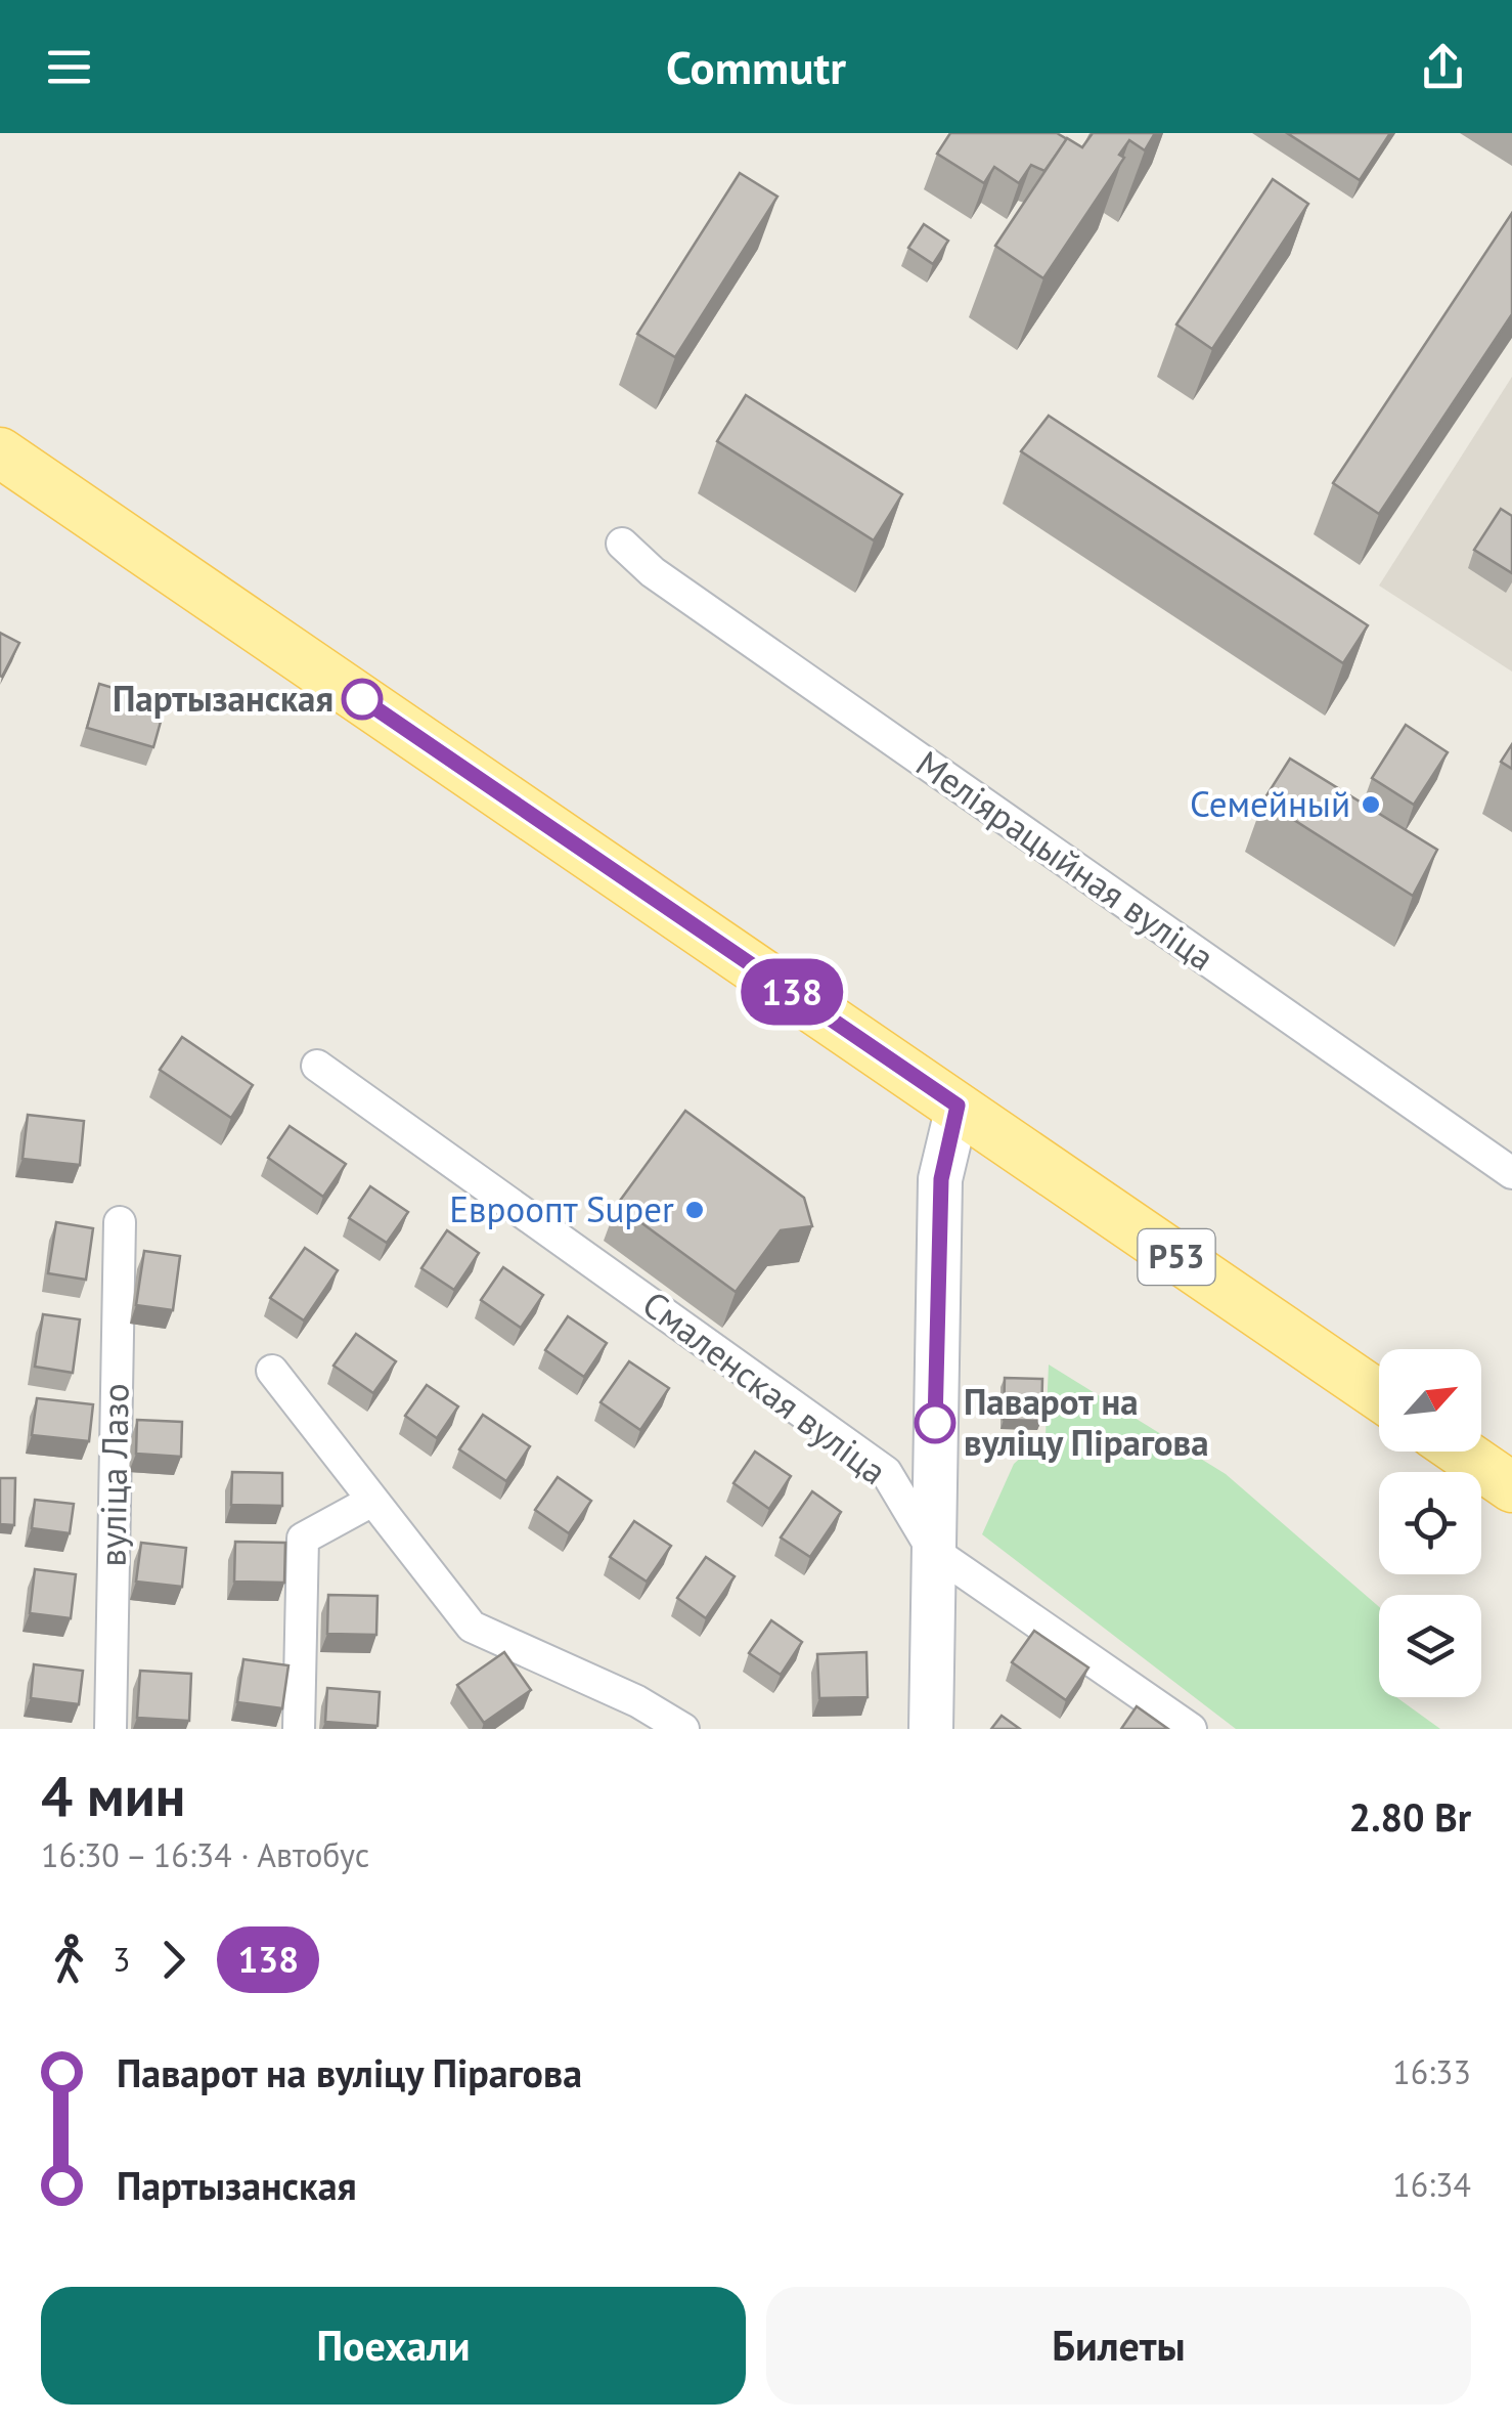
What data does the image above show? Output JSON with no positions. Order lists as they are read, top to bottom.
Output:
{
  "streets": {
    "main road": ["Р53"],
    "street": ["Меліярацыйная вуліца", "Смаленская вуліца", "вуліца Лазо"]
  },
  "places": [
    "Партызанская",
    "Семейный",
    "Евроопт Super",
    "Паварот на вуліцу Пірагова"
  ],
  "lines": ["bus line 138"],
  "north": "top right",
  "page": {
    "header": "Commutr",
    "on_map": "138",
    "heading": ["4 мин", "16:30 – 16:34 · Автобус", "2.80 Br"],
    "legs": ["3", "138"],
    "list": [
      {
        "name": "Паварот на вуліцу Пірагова",
        "value": "16:33"
      },
      {
        "name": "Партызанская",
        "value": "16:34"
      }
    ],
    "buttons": ["Поехали", "Билеты"]
  }
}
